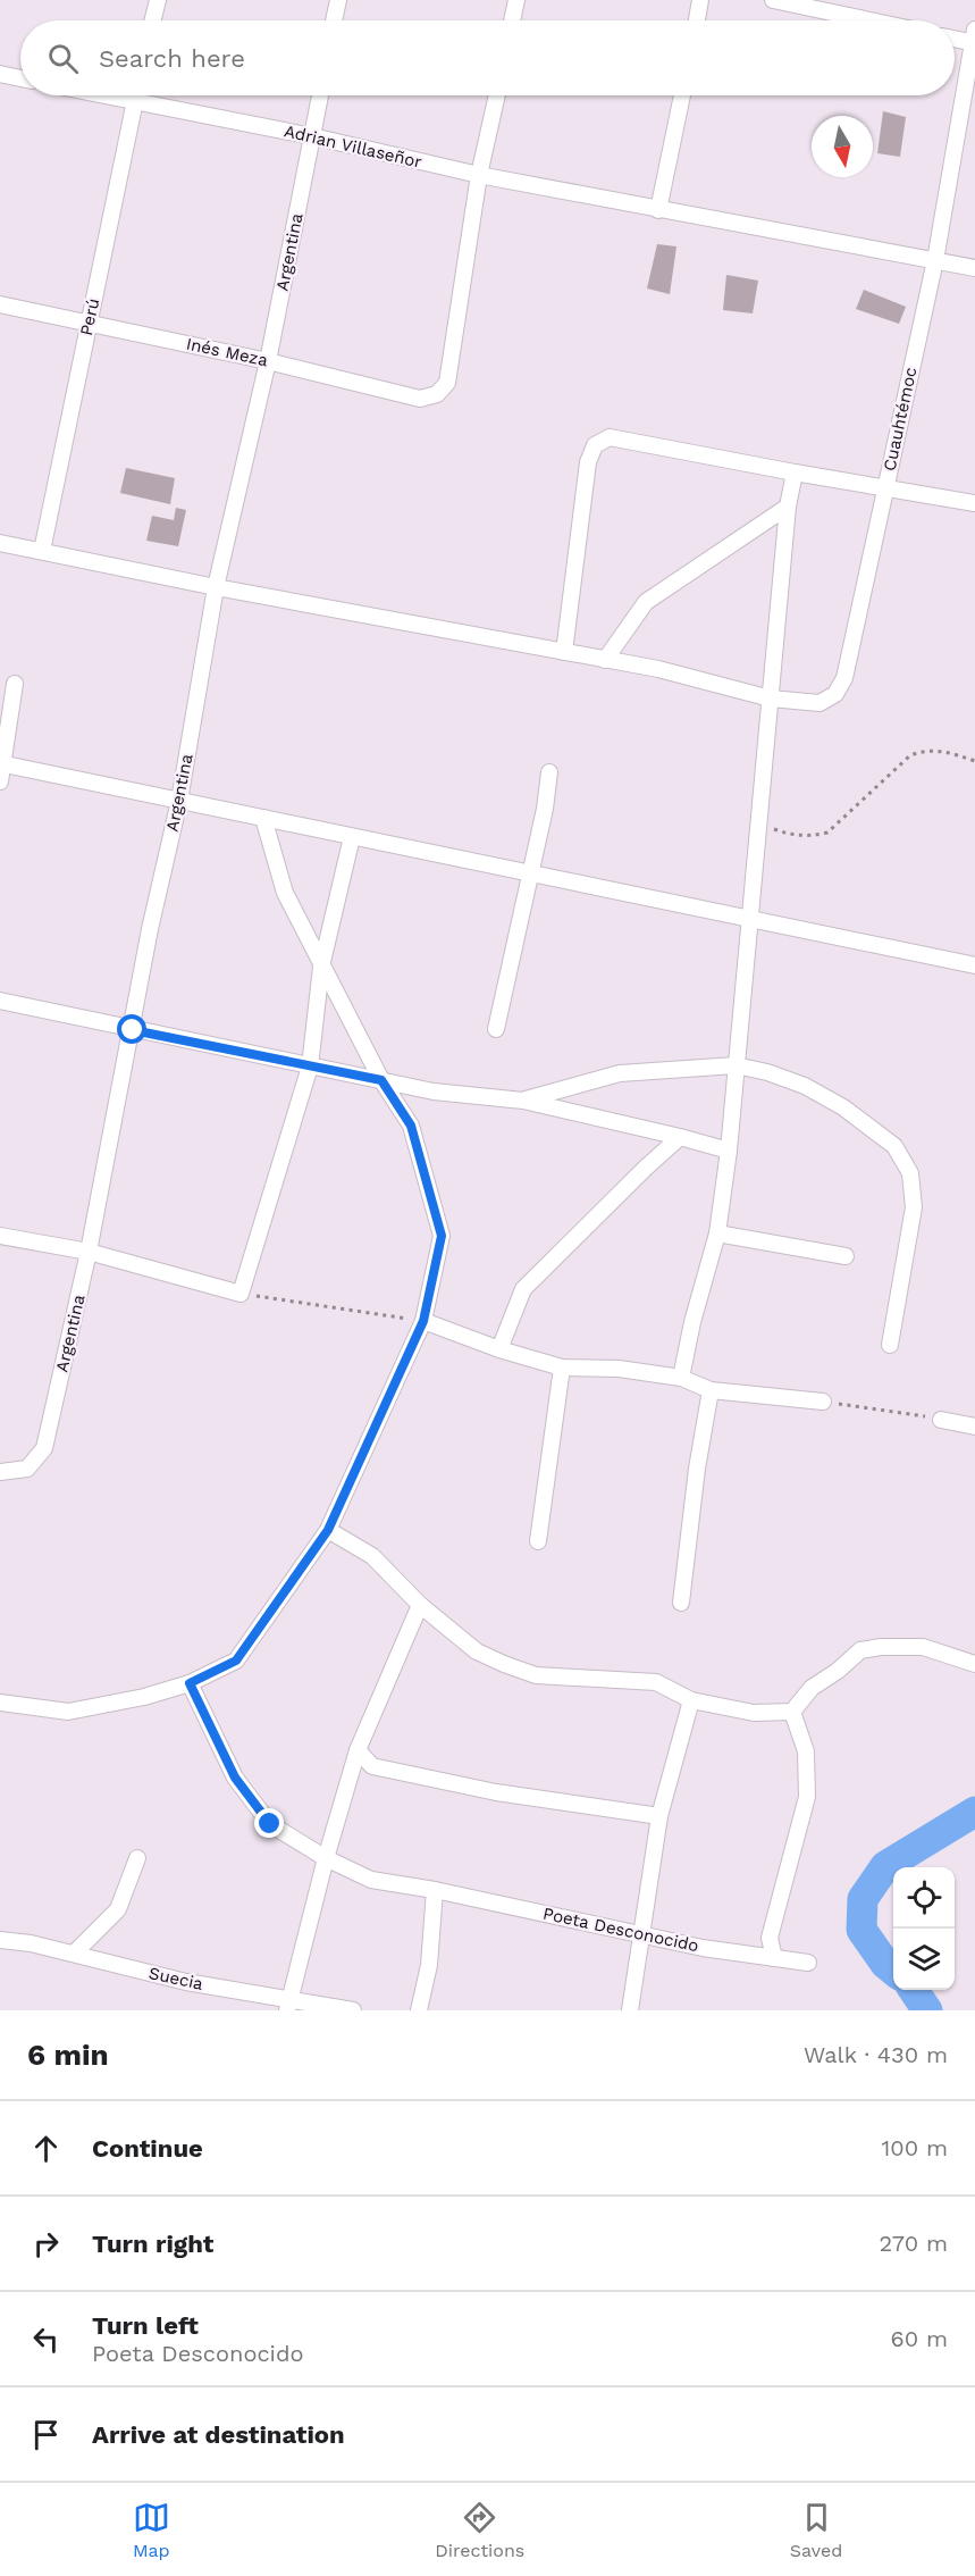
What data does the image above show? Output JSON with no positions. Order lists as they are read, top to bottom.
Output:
{
  "streets": {
    "street": [
      "Adrian Villaseñor",
      "Argentina",
      "Perú",
      "Inés Meza",
      "Cuauhtémoc",
      "Poeta Desconocido",
      "Suecia"
    ]
  },
  "crossings": [
    ["Adrian Villaseñor", "Argentina"],
    ["Adrian Villaseñor", "Perú"],
    ["Adrian Villaseñor", "Inés Meza"],
    ["Adrian Villaseñor", "Cuauhtémoc"],
    ["Argentina", "Inés Meza"],
    ["Perú", "Inés Meza"]
  ],
  "north": "bottom",
  "page": {
    "search": "Search here",
    "heading": ["6 min", "Walk · 430 m"],
    "list": [
      ["Continue", "100 m"],
      ["Turn right", "270 m"],
      ["Turn left", "Poeta Desconocido", "60 m"],
      "Arrive at destination"
    ],
    "nav": ["Map", "Directions", "Saved"]
  }
}
